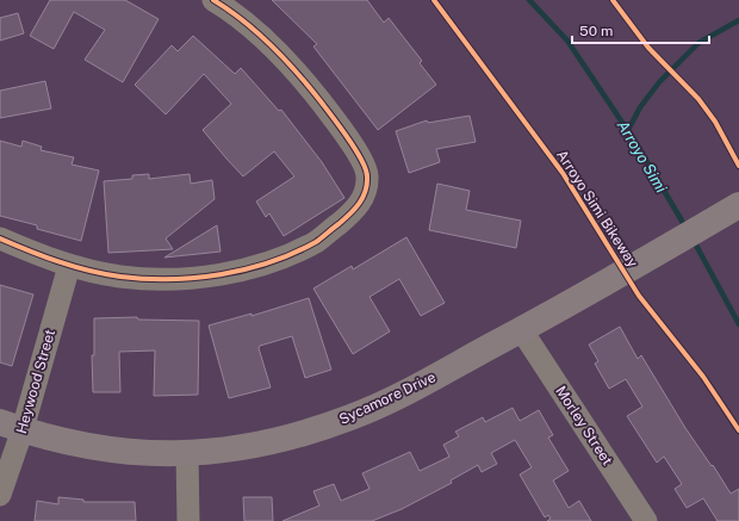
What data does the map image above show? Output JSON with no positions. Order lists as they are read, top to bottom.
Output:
{
  "streets": {
    "main road": ["Sycamore Drive"],
    "street": ["Heywood Street", "Morley Street"],
    "cycle path": ["Arroyo Simi Bikeway"]
  },
  "crossings": [
    ["Heywood Street", "Sycamore Drive"],
    ["Sycamore Drive", "Morley Street"]
  ],
  "water": ["Arroyo Simi"],
  "scale_bar": "50 m"
}
